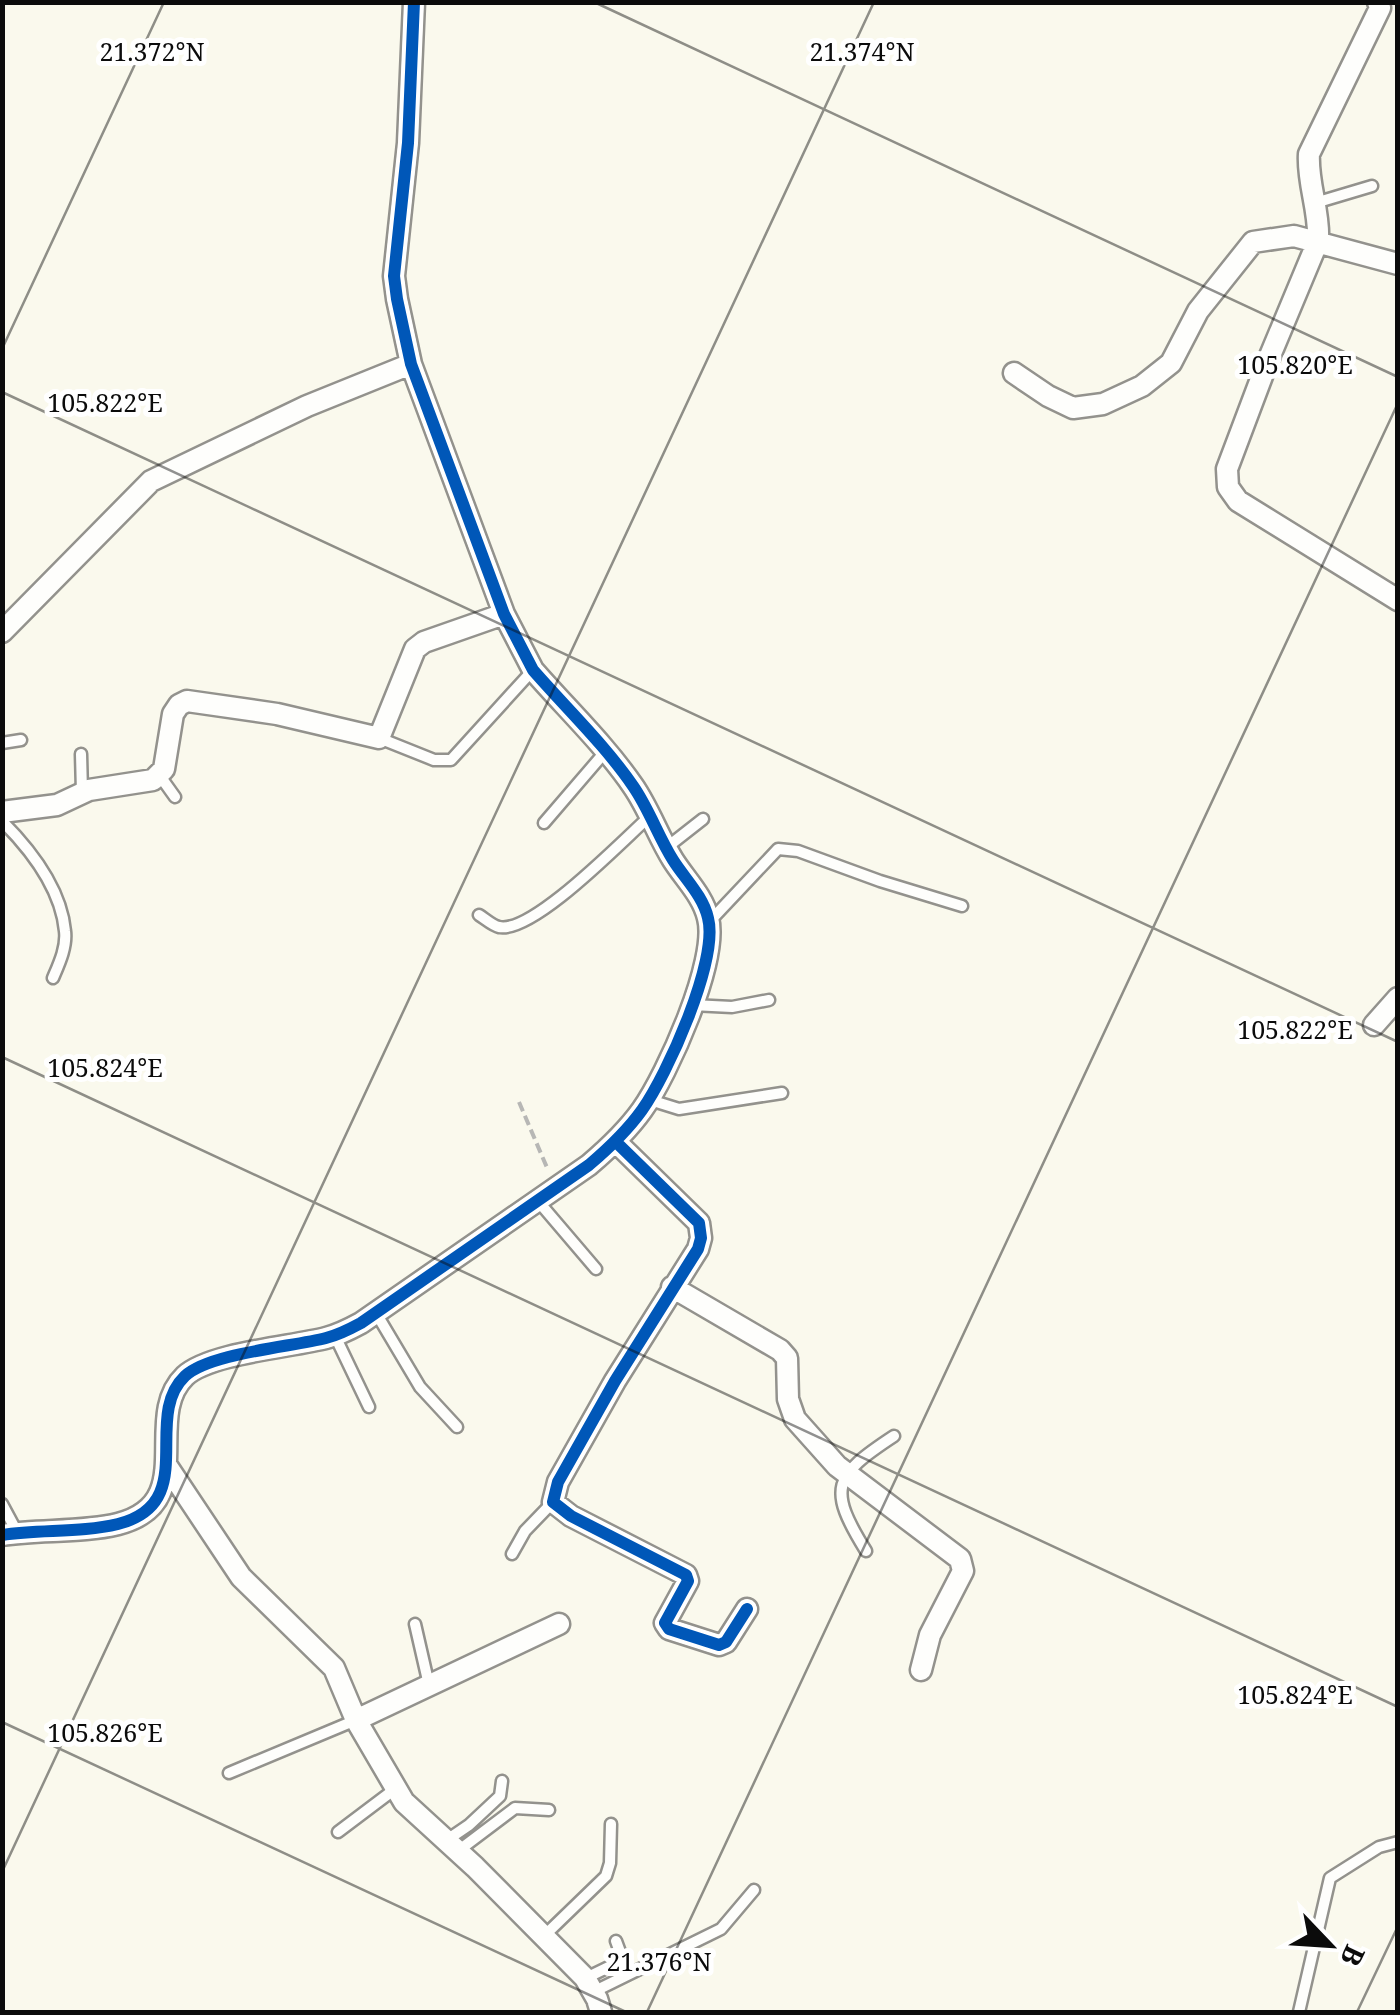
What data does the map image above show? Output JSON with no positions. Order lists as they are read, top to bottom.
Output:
{
  "north": "bottom right",
  "coordinates": [
    "21.372°N",
    "21.374°N",
    "105.820°E",
    "105.822°E",
    "105.824°E",
    "105.826°E",
    "21.376°N"
  ]
}
